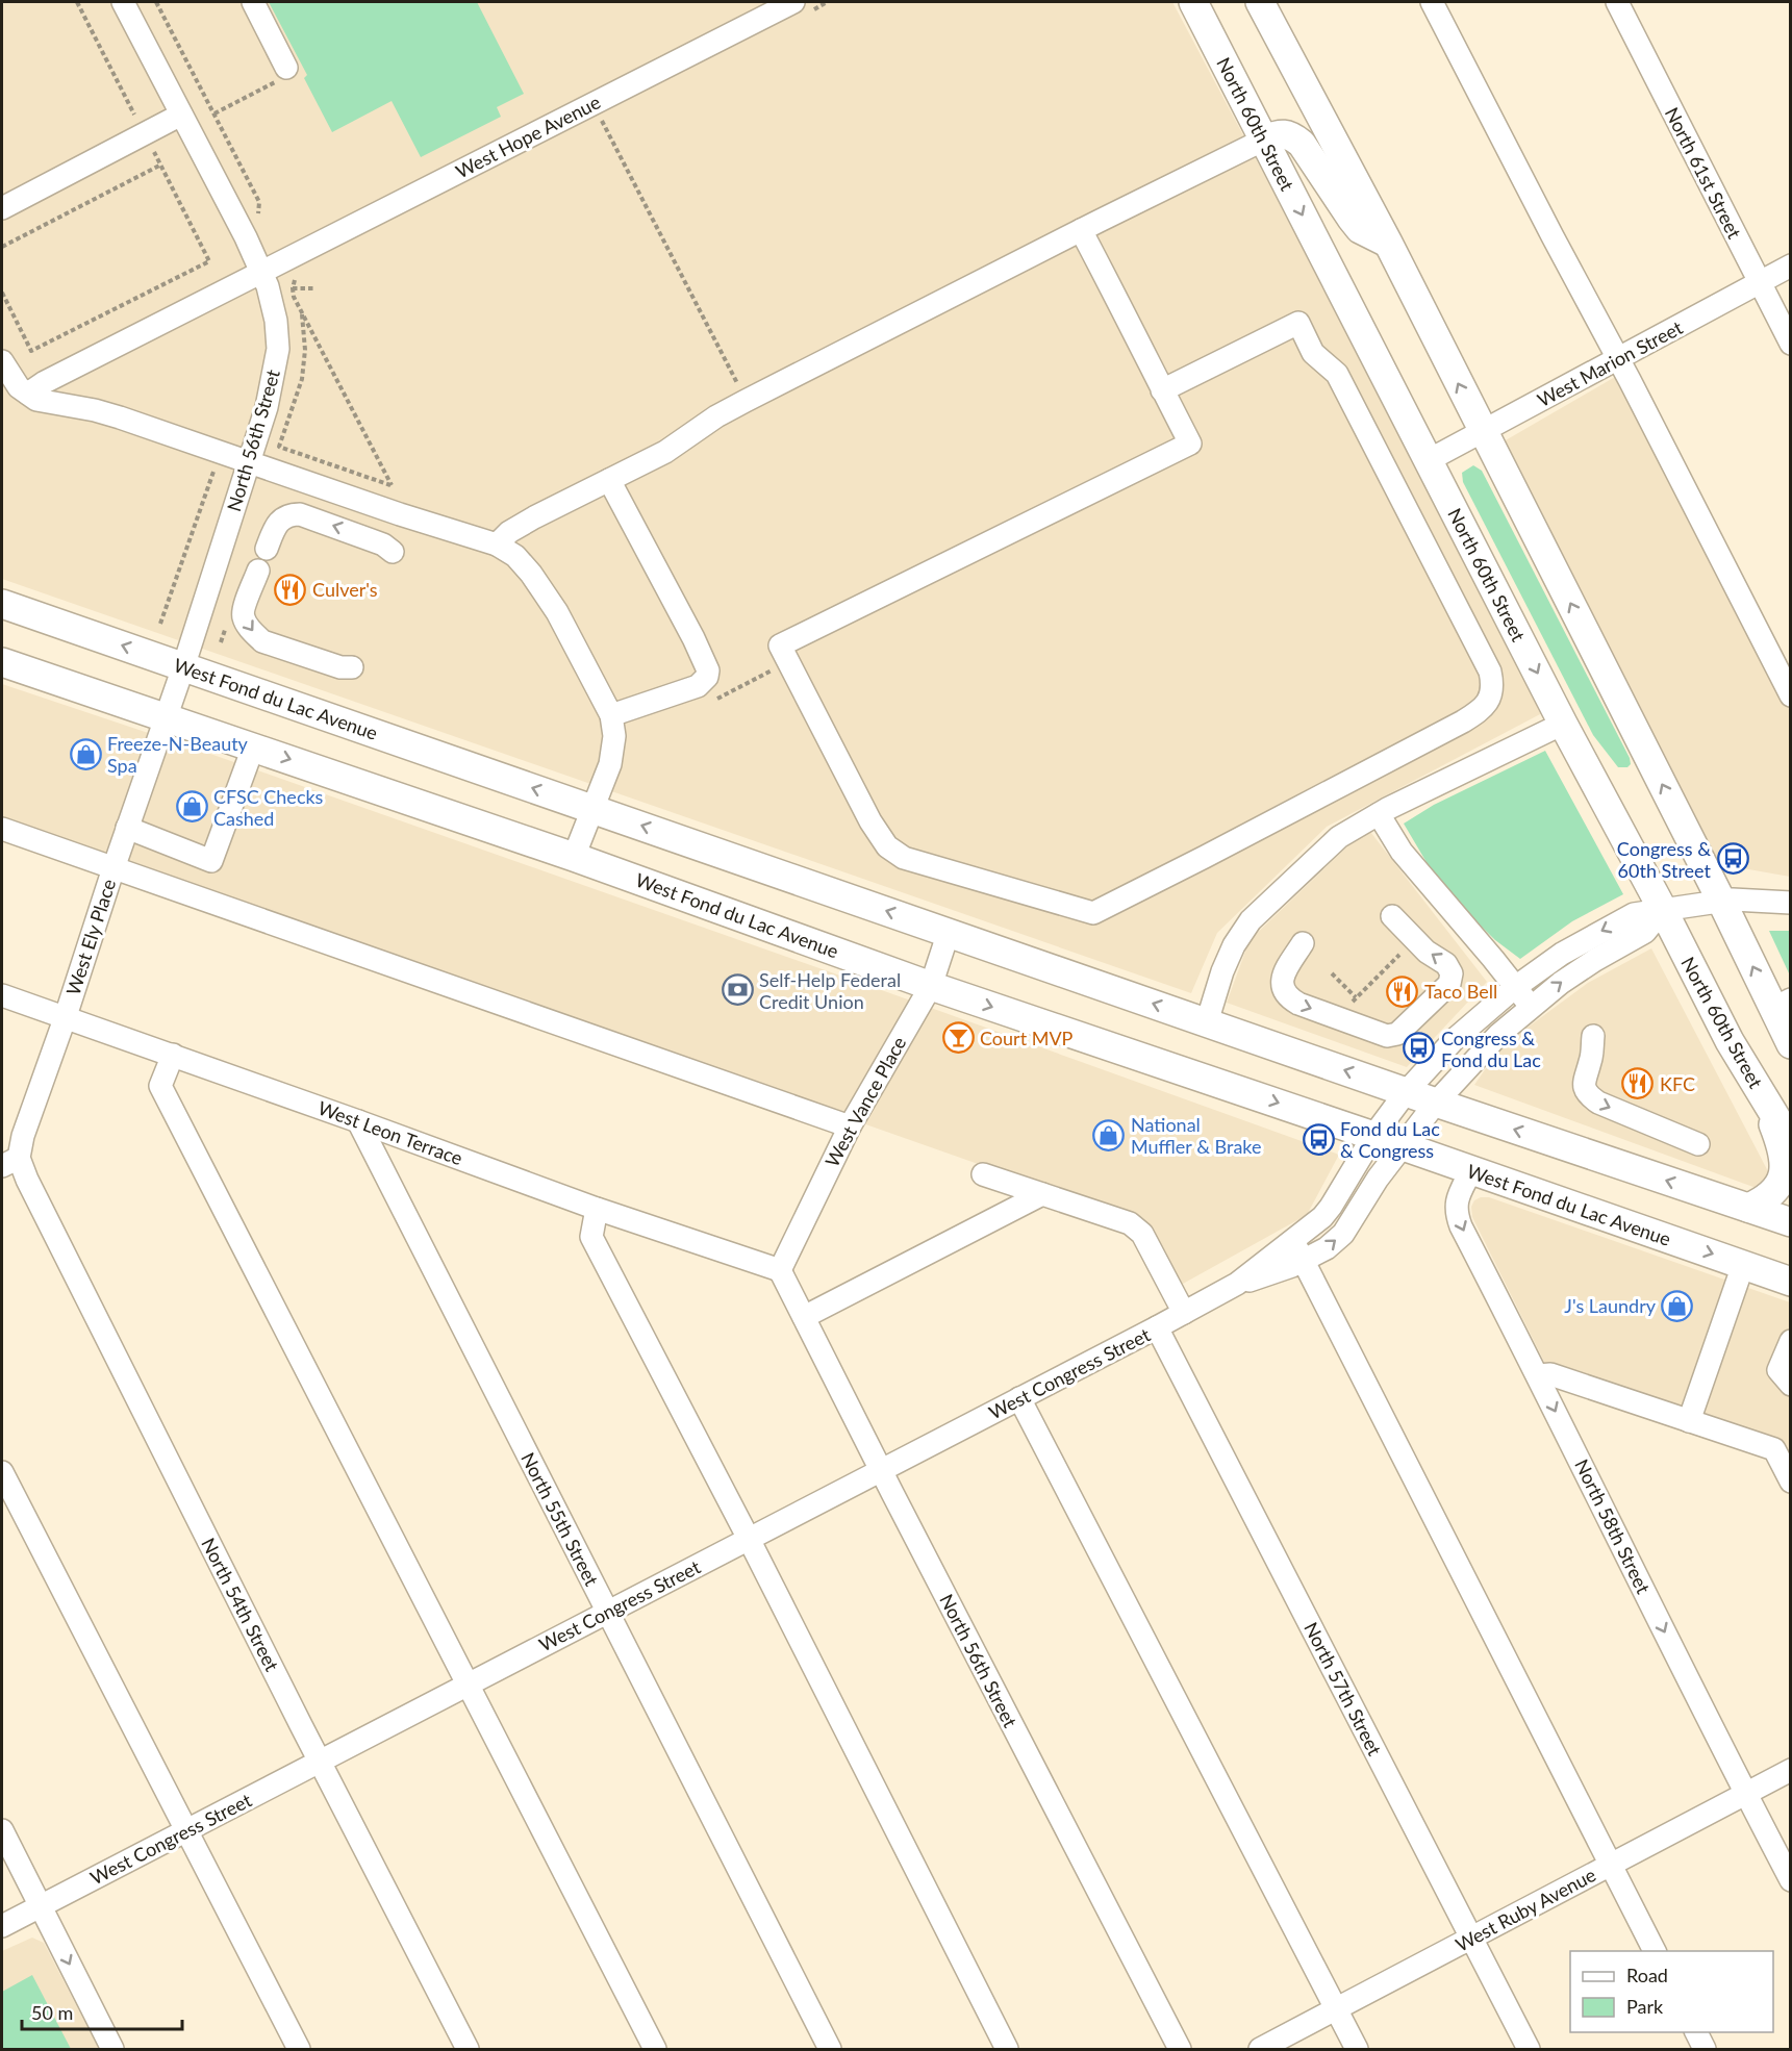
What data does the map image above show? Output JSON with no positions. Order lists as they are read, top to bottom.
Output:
{
  "streets": {
    "main road": ["North 60th Street", "West Fond du Lac Avenue"],
    "street": [
      "West Hope Avenue",
      "North 61st Street",
      "West Marion Street",
      "North 56th Street",
      "West Ely Place",
      "West Vance Place",
      "West Leon Terrace",
      "West Congress Street",
      "North 55th Street",
      "North 58th Street",
      "North 54th Street",
      "North 57th Street",
      "West Ruby Avenue"
    ]
  },
  "crossings": [
    ["North 60th Street", "West Marion Street"],
    ["North 60th Street", "West Congress Street"],
    ["West Hope Avenue", "North 56th Street"],
    ["North 61st Street", "West Marion Street"],
    ["North 56th Street", "West Fond du Lac Avenue"],
    ["North 56th Street", "West Ely Place"],
    ["North 56th Street", "West Vance Place"],
    ["North 56th Street", "West Leon Terrace"],
    ["North 56th Street", "West Congress Street"],
    ["West Fond du Lac Avenue", "West Ely Place"],
    ["West Fond du Lac Avenue", "West Vance Place"],
    ["West Fond du Lac Avenue", "West Congress Street"],
    ["West Fond du Lac Avenue", "North 58th Street"],
    ["West Ely Place", "West Leon Terrace"],
    ["West Ely Place", "North 54th Street"],
    ["West Vance Place", "West Leon Terrace"],
    ["West Leon Terrace", "North 55th Street"],
    ["West Congress Street", "North 55th Street"],
    ["West Congress Street", "North 54th Street"],
    ["West Congress Street", "North 57th Street"],
    ["North 58th Street", "West Ruby Avenue"],
    ["North 57th Street", "West Ruby Avenue"]
  ],
  "places": {
    "restaurant": ["Culver's", "Taco Bell", "KFC"],
    "shop": [
      "Freeze-N-Beauty Spa",
      "CFSC Checks Cashed",
      "National Muffler & Brake",
      "J's Laundry"
    ],
    "bus stop": ["Congress & 60th Street", "Congress & Fond du Lac", "Fond du Lac & Congress"],
    "bank": ["Self-Help Federal Credit Union"],
    "bar": ["Court MVP"]
  },
  "legend": ["Road", "Park"],
  "scale_bar": "50 m"
}
